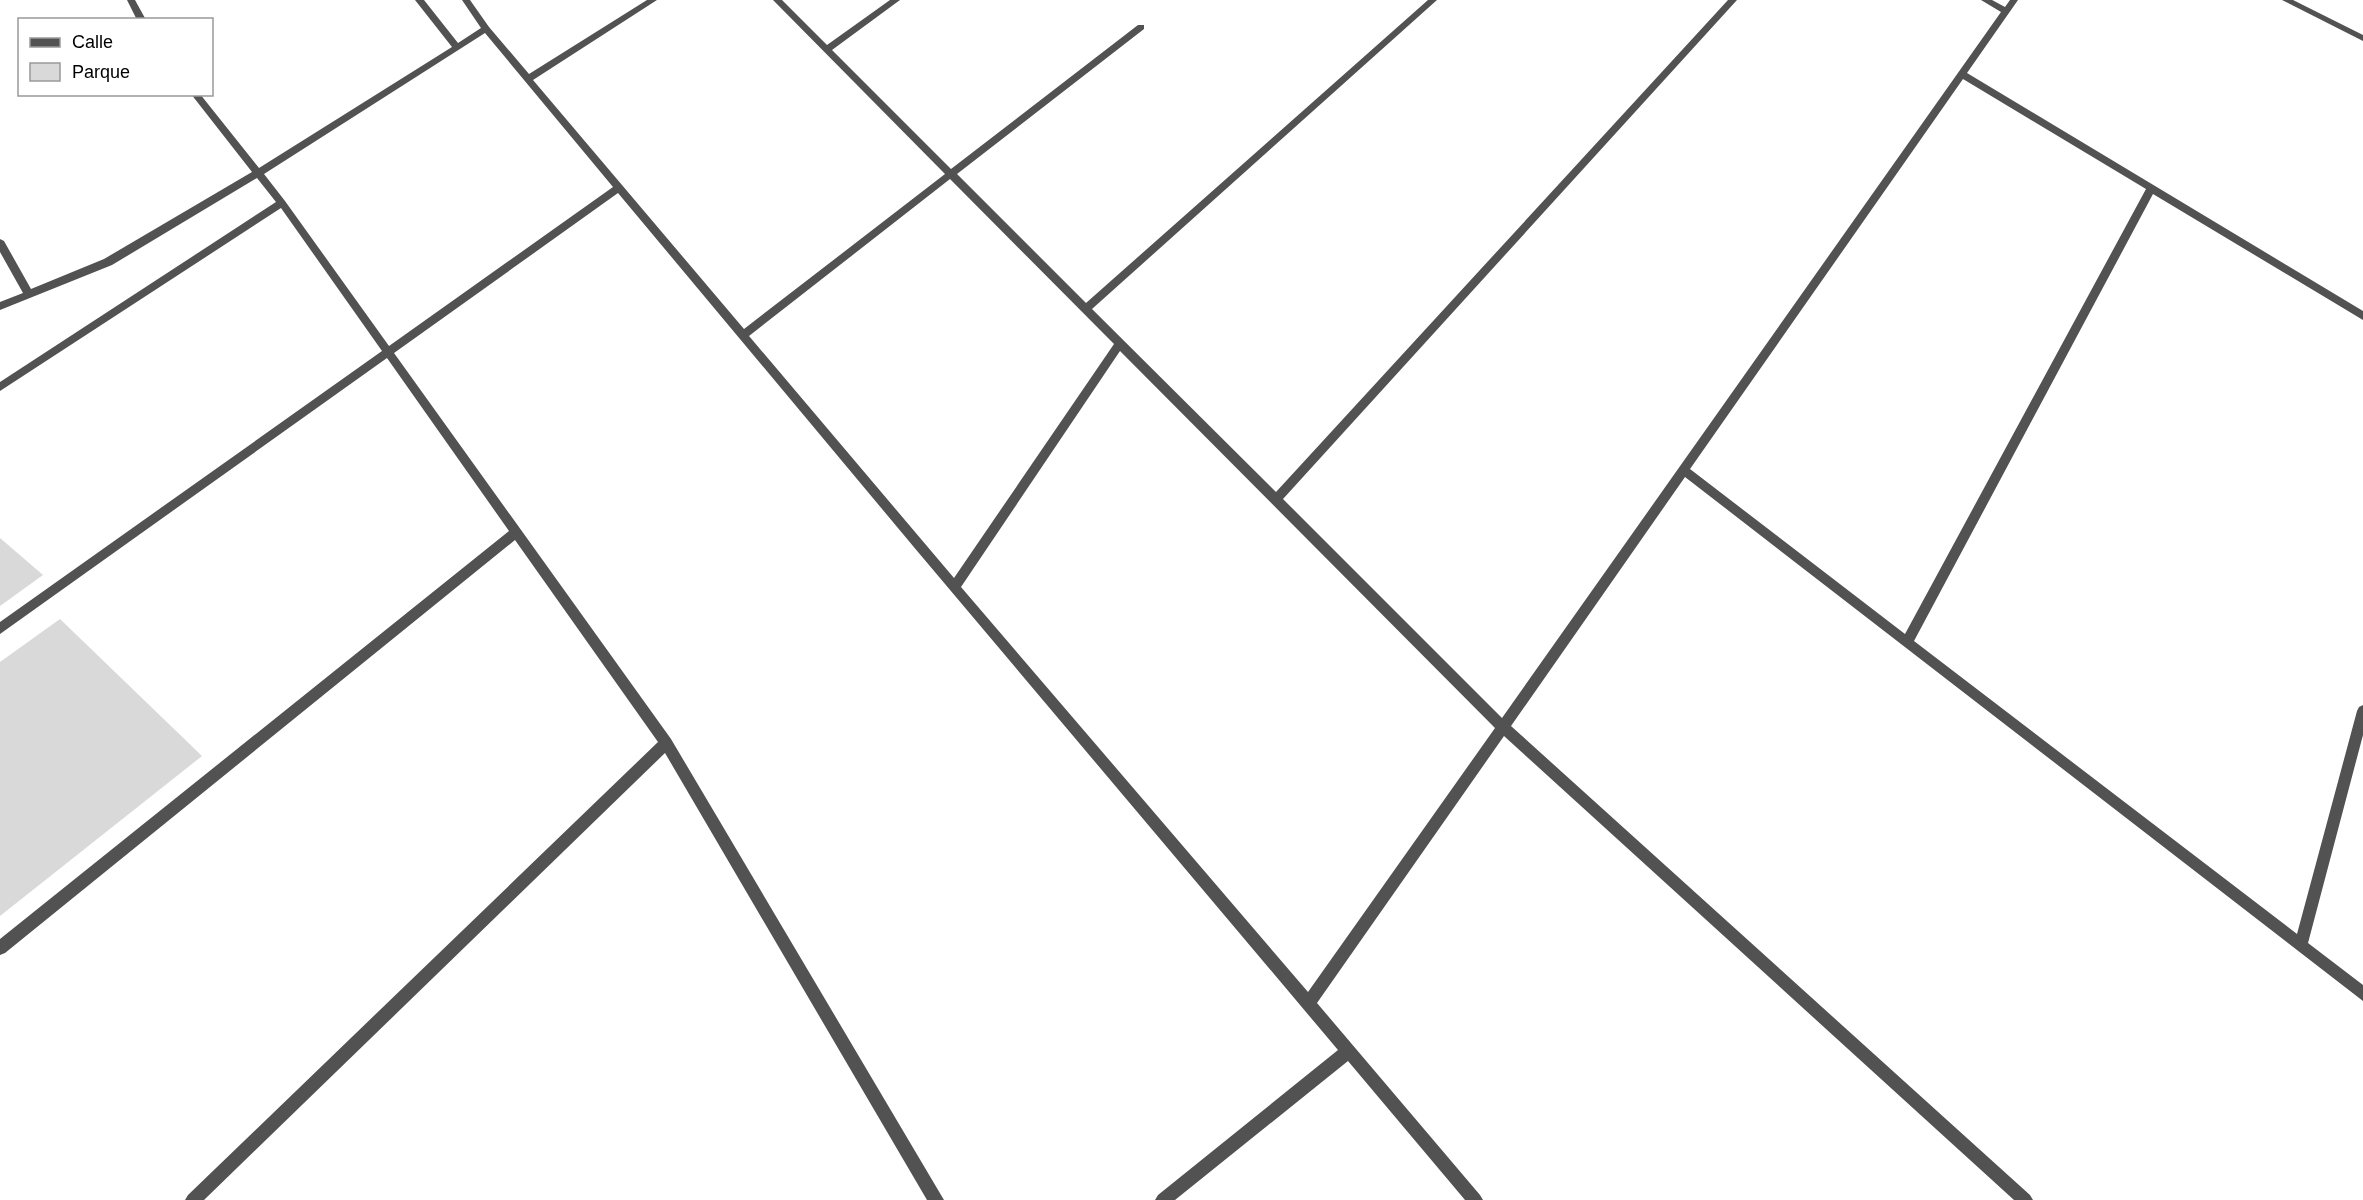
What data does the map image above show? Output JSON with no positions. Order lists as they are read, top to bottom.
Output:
{
  "legend": ["Calle", "Parque"]
}
